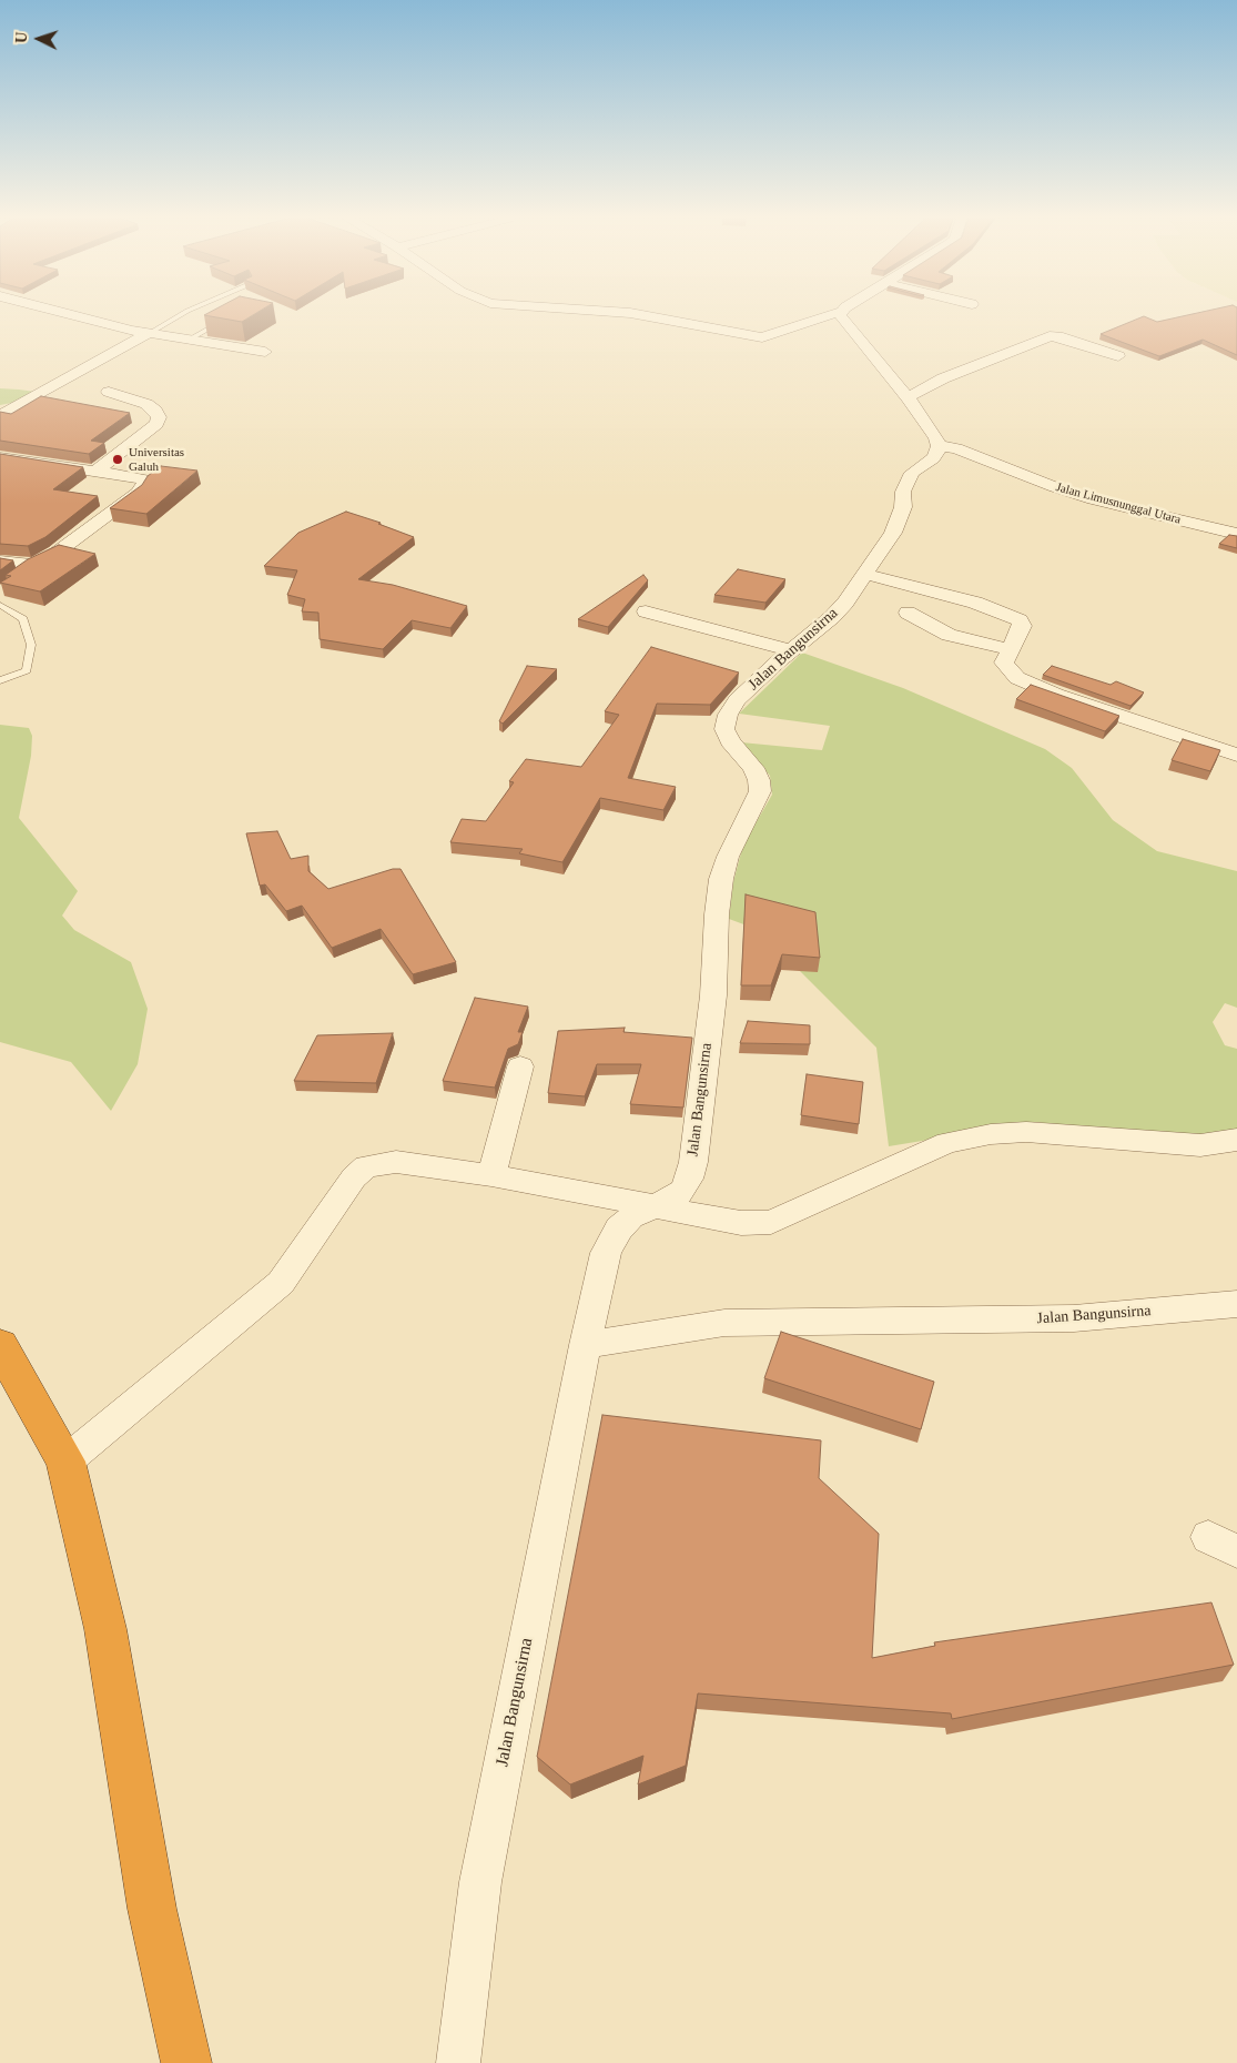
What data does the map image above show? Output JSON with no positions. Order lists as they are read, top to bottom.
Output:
{
  "streets": {
    "street": ["Jalan Limusnunggal Utara", "Jalan Bangunsirna"]
  },
  "crossings": [
    ["Jalan Limusnunggal Utara", "Jalan Bangunsirna"]
  ],
  "places": ["Universitas Galuh"],
  "north": "left"
}
